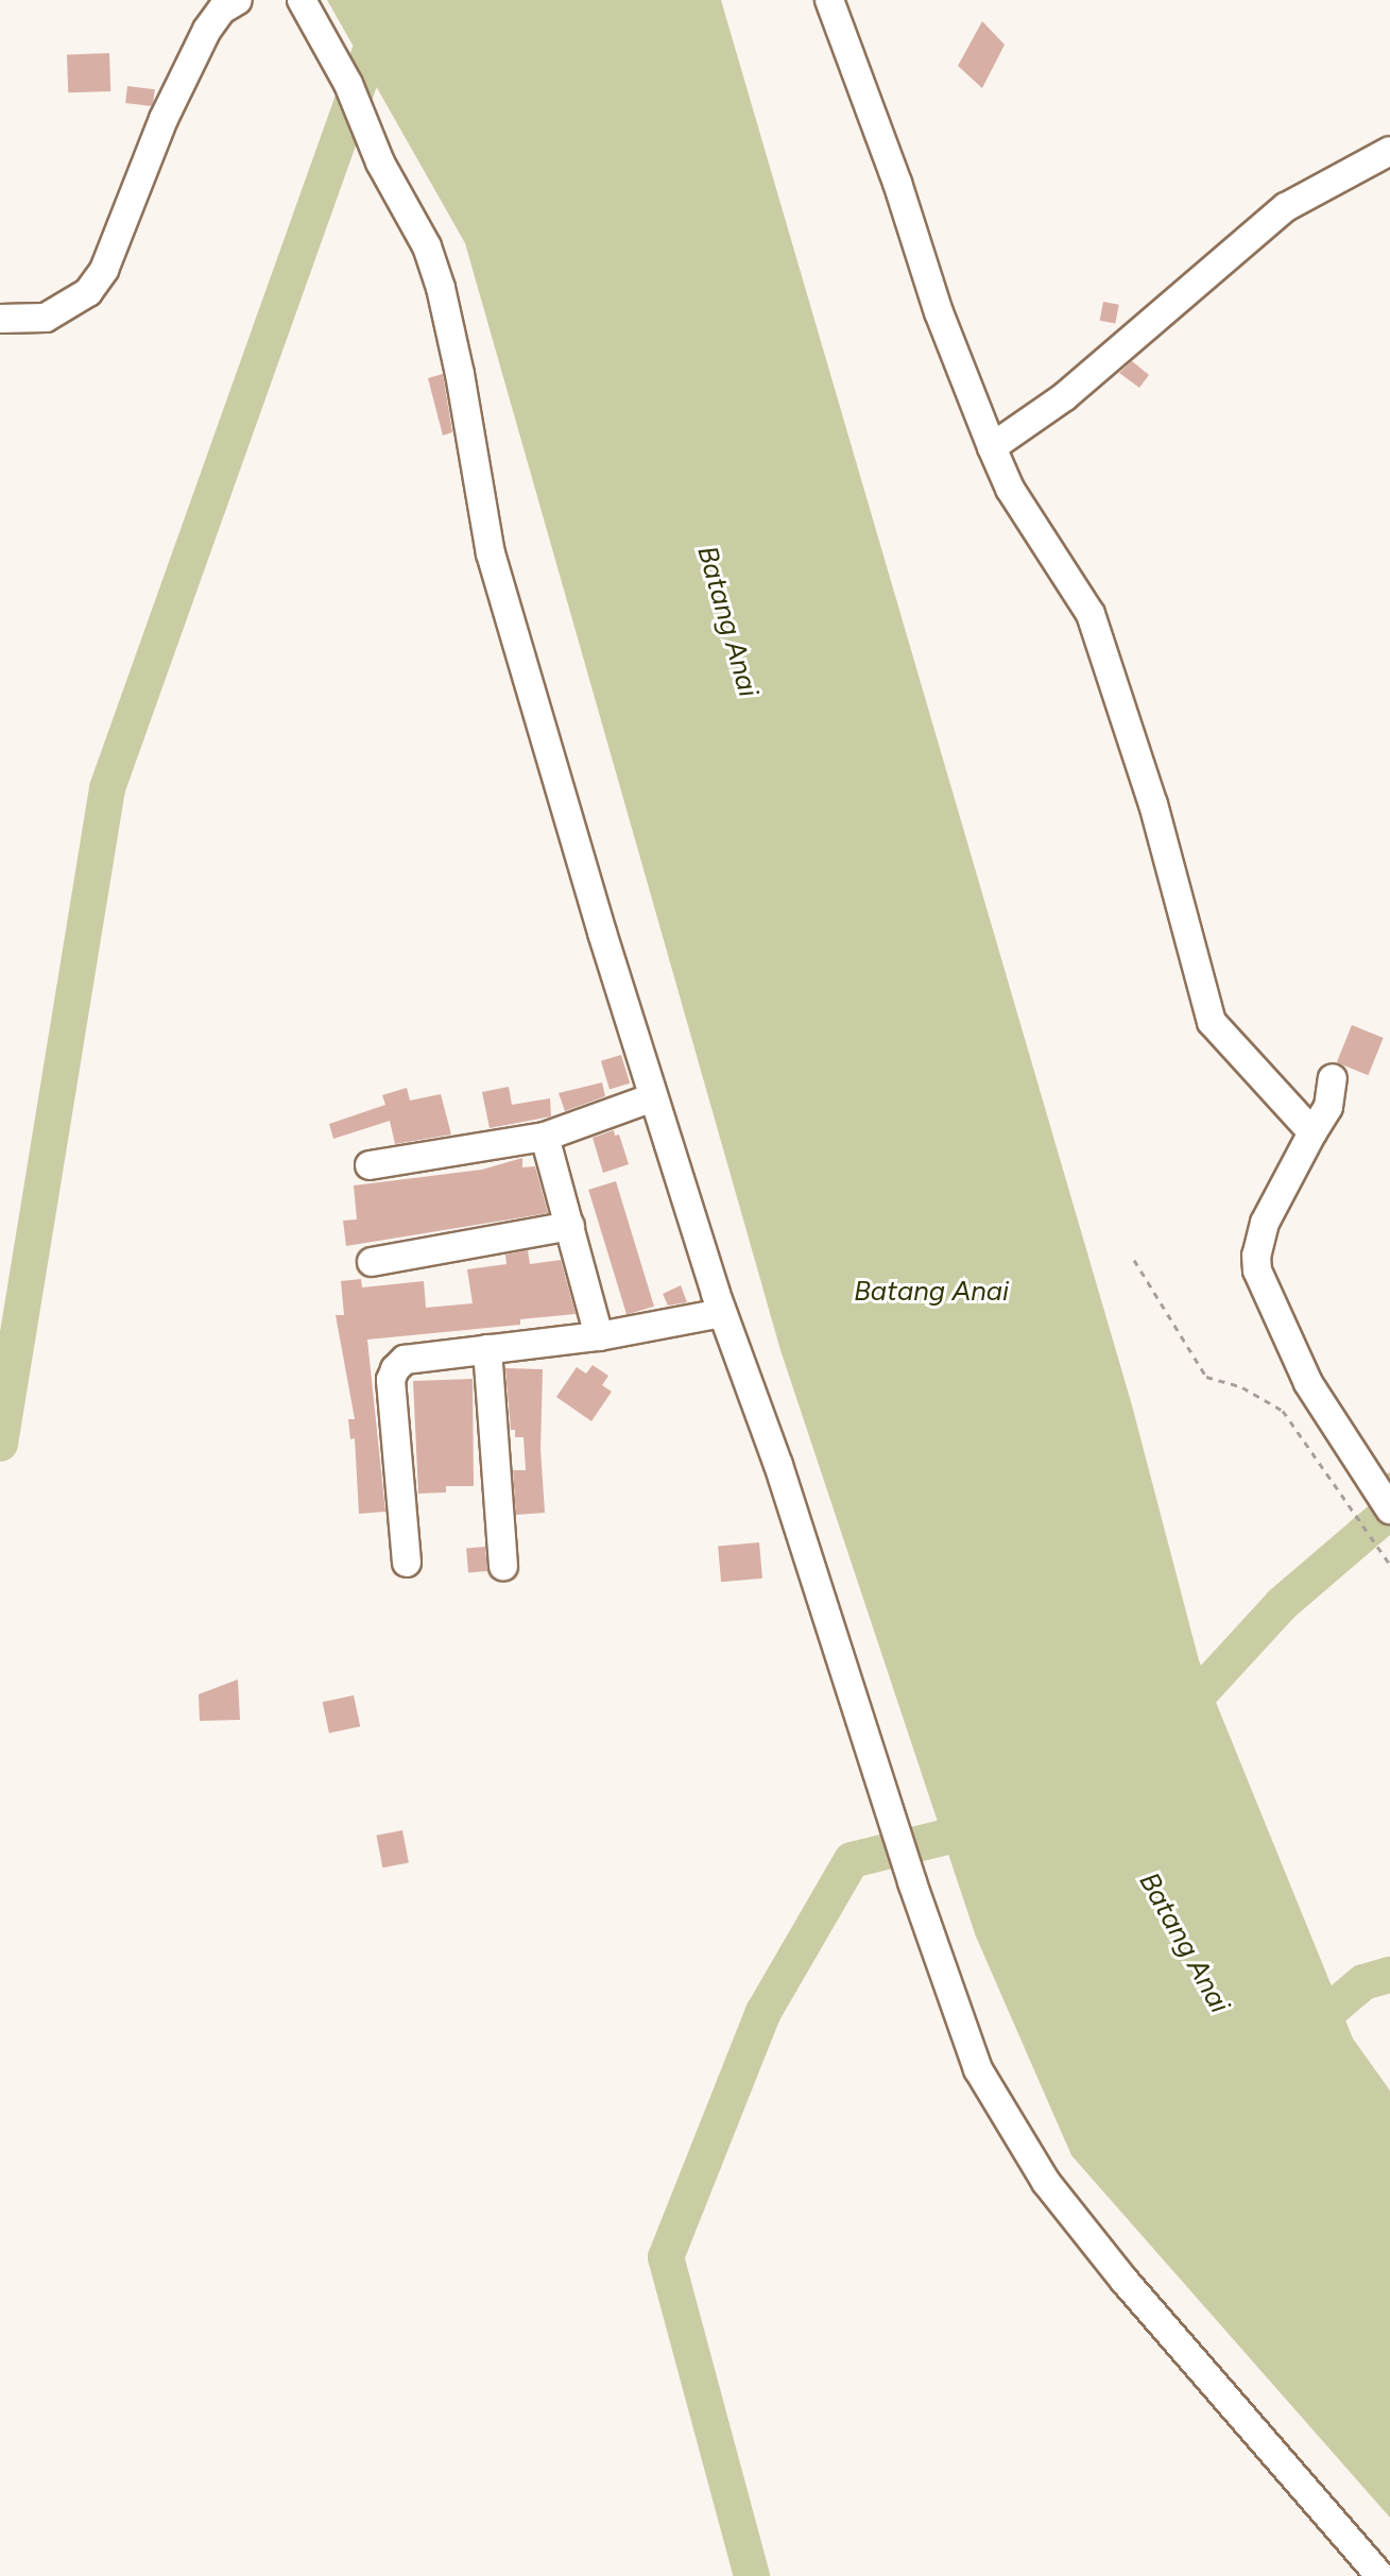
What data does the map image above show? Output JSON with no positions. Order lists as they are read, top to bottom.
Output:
{
  "water": ["Batang Anai"]
}
